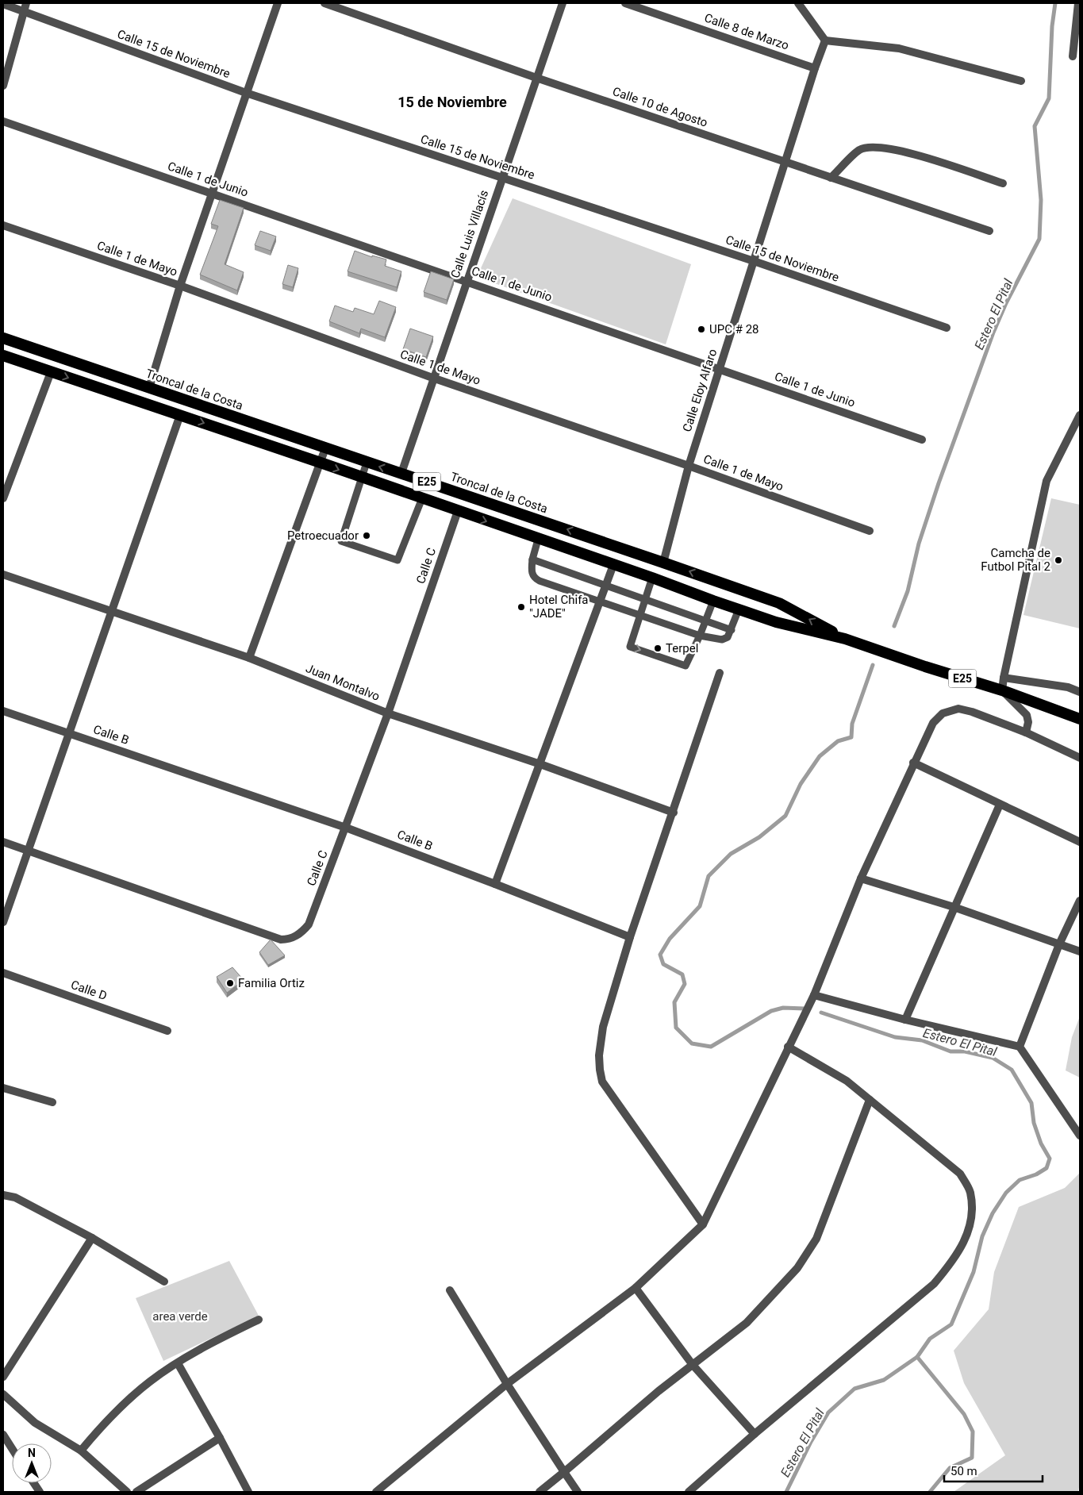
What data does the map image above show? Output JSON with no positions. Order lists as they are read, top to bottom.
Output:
{
  "streets": {
    "highway": ["Troncal de la Costa", "E25"],
    "street": [
      "Calle 8 de Marzo",
      "Calle 15 de Noviembre",
      "Calle 10 de Agosto",
      "Calle 1 de Junio",
      "Calle Luis Villacís",
      "Calle 1 de Mayo",
      "Calle Eloy Alfaro",
      "Calle C",
      "Juan Montalvo",
      "Calle B",
      "Calle D"
    ]
  },
  "crossings": [
    ["Calle 8 de Marzo", "Calle Eloy Alfaro"],
    ["Calle 15 de Noviembre", "Calle Luis Villacís"],
    ["Calle 15 de Noviembre", "Calle Eloy Alfaro"],
    ["Calle 10 de Agosto", "Calle Luis Villacís"],
    ["Calle 10 de Agosto", "Calle Eloy Alfaro"],
    ["Calle 1 de Junio", "Calle Luis Villacís"],
    ["Calle 1 de Junio", "Calle Eloy Alfaro"],
    ["Calle Luis Villacís", "Calle 1 de Mayo"],
    ["Calle Luis Villacís", "Troncal de la Costa"],
    ["Calle 1 de Mayo", "Calle Eloy Alfaro"],
    ["Troncal de la Costa", "Calle Eloy Alfaro"],
    ["Troncal de la Costa", "Calle C"],
    ["Calle C", "Juan Montalvo"],
    ["Calle C", "Calle B"]
  ],
  "districts": ["15 de Noviembre"],
  "water": ["Estero El Pital"],
  "parks": ["area verde"],
  "places": [
    "UPC # 28",
    "Petroecuador",
    "Camcha de Futbol Pital 2",
    "Hotel Chifa \"JADE\"",
    "Terpel",
    "Familia Ortiz"
  ],
  "scale_bar": "50 m",
  "north": "top"
}
